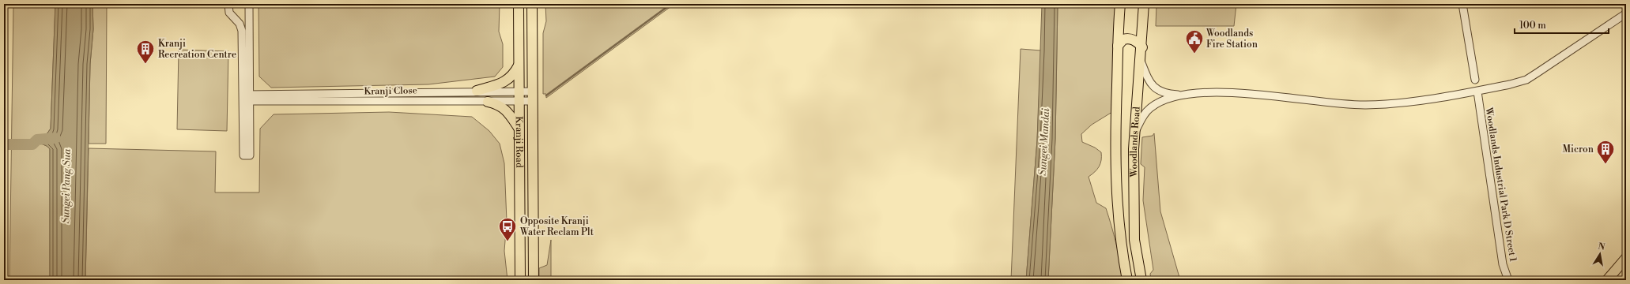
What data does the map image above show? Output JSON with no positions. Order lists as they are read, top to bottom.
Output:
{
  "streets": {
    "main road": ["Kranji Road", "Woodlands Road"],
    "street": ["Kranji Close", "Woodlands Industrial Park D Street 1"]
  },
  "crossings": [
    ["Kranji Close", "Kranji Road"]
  ],
  "water": ["Sungei Mandai", "Sungei Pang Sua"],
  "places": {
    "public building": ["Woodlands Fire Station"],
    "building": ["Kranji Recreation Centre", "Micron"],
    "bus stop": ["Opposite Kranji Water Reclam Plt"]
  },
  "scale_bar": "100 m",
  "north": "top"
}
